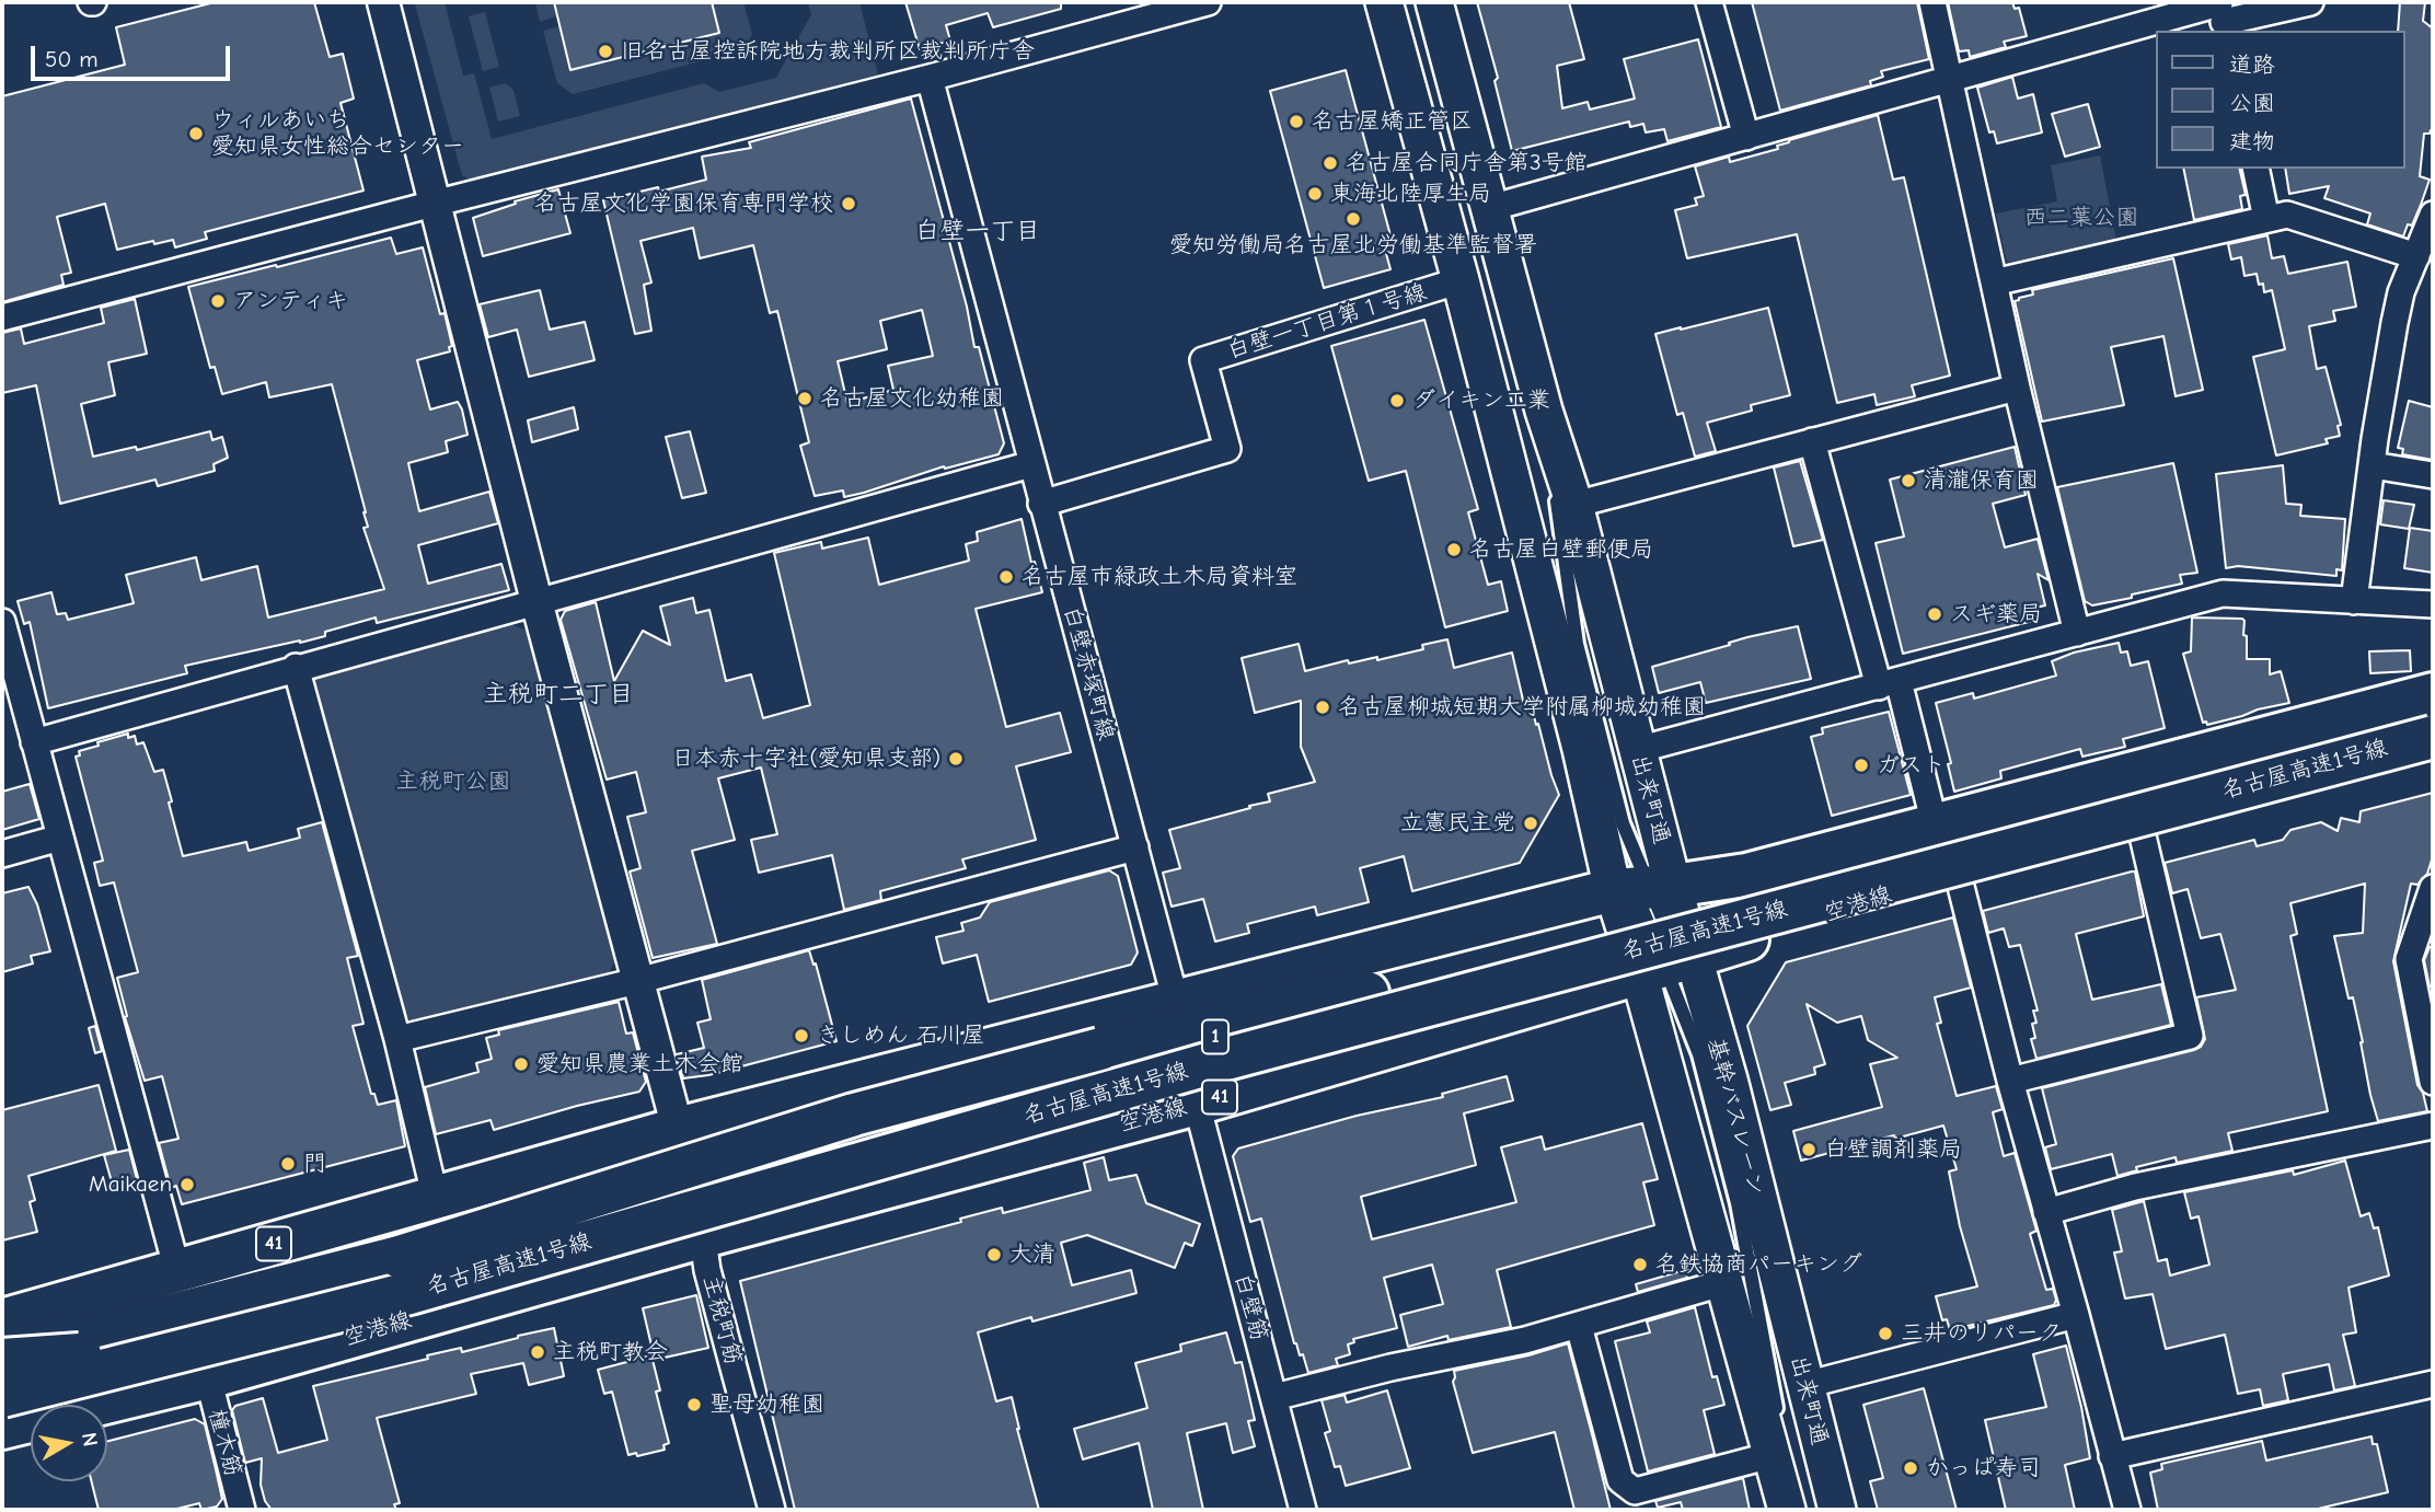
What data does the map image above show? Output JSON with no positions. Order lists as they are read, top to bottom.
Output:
{
  "streets": {
    "highway": [
      "名古屋高速1号線",
      "空港線",
      "1",
      "41"
    ],
    "main road": ["出来町通"],
    "street": [
      "白壁一丁目第１号線",
      "白壁赤塚町線",
      "白壁筋",
      "主税町筋",
      "橦木筋"
    ],
    "lane": ["基幹バスレーン"]
  },
  "crossings": [
    ["白壁一丁目第１号線", "白壁赤塚町線"],
    ["白壁一丁目第１号線", "出来町通"],
    ["白壁赤塚町線", "41"],
    ["出来町通", "空港線"],
    ["出来町通", "41"],
    ["出来町通", "基幹バスレーン"],
    ["空港線", "基幹バスレーン"],
    ["空港線", "白壁筋"],
    ["空港線", "主税町筋"],
    ["空港線", "橦木筋"],
    ["41", "主税町筋"]
  ],
  "districts": ["白壁一丁目", "主税町二丁目"],
  "parks": ["西二葉公園", "主税町公園"],
  "places": [
    "旧名古屋控訴院地方裁判所区裁判所庁舎",
    "名古屋矯正管区",
    "ウィルあいち 愛知県女性総合センター",
    "名古屋合同庁舎第3号館",
    "東海北陸厚生局",
    "名古屋文化学園保育専門学校",
    "愛知労働局名古屋北労働基準監督署",
    "アンティキ",
    "名古屋文化幼稚園",
    "ダイキン工業",
    "清瀧保育園",
    "名古屋白壁郵便局",
    "名古屋市緑政土木局資料室",
    "スギ薬局",
    "名古屋柳城短期大学附属柳城幼稚園",
    "日本赤十字社(愛知県支部)",
    "ガスト",
    "立憲民主党",
    "きしめん 石川屋",
    "愛知県農業土木会館",
    "白壁調剤薬局",
    "門",
    "Maikaen",
    "大清",
    "名鉄協商パーキング",
    "三井のリパーク",
    "主税町教会",
    "聖母幼稚園",
    "かっぱ寿司"
  ],
  "legend": ["道路", "公園", "建物"],
  "scale_bar": "50 m",
  "north": "right"
}
